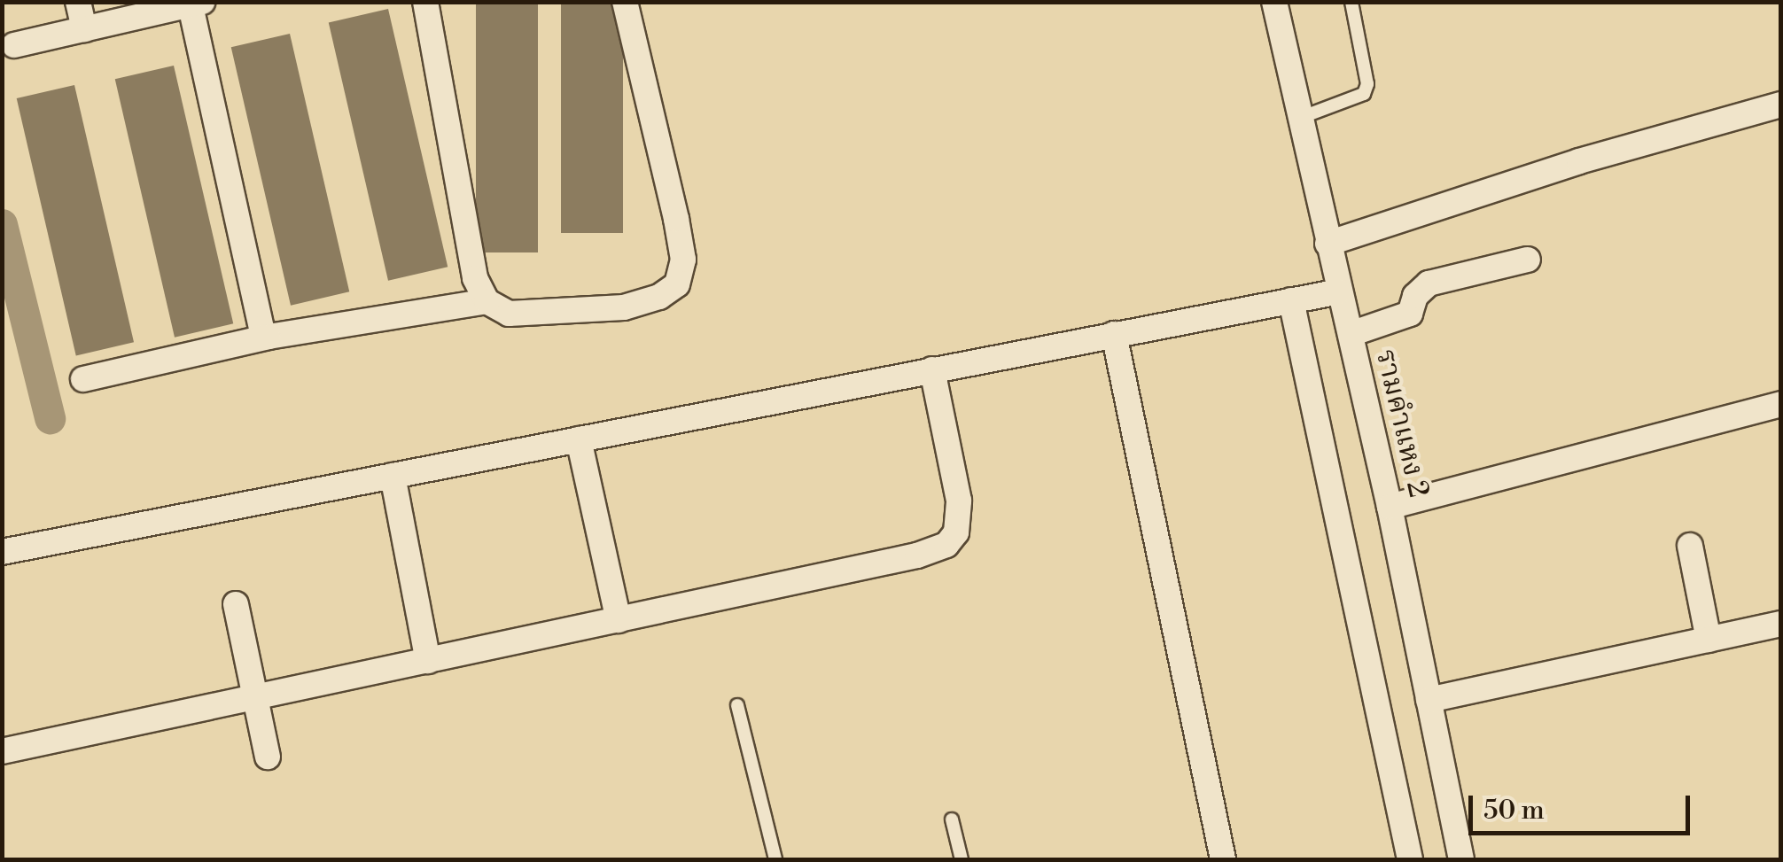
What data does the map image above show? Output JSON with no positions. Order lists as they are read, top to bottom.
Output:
{
  "streets": {
    "street": ["รามคำแหง 2"]
  },
  "scale_bar": "50 m"
}
